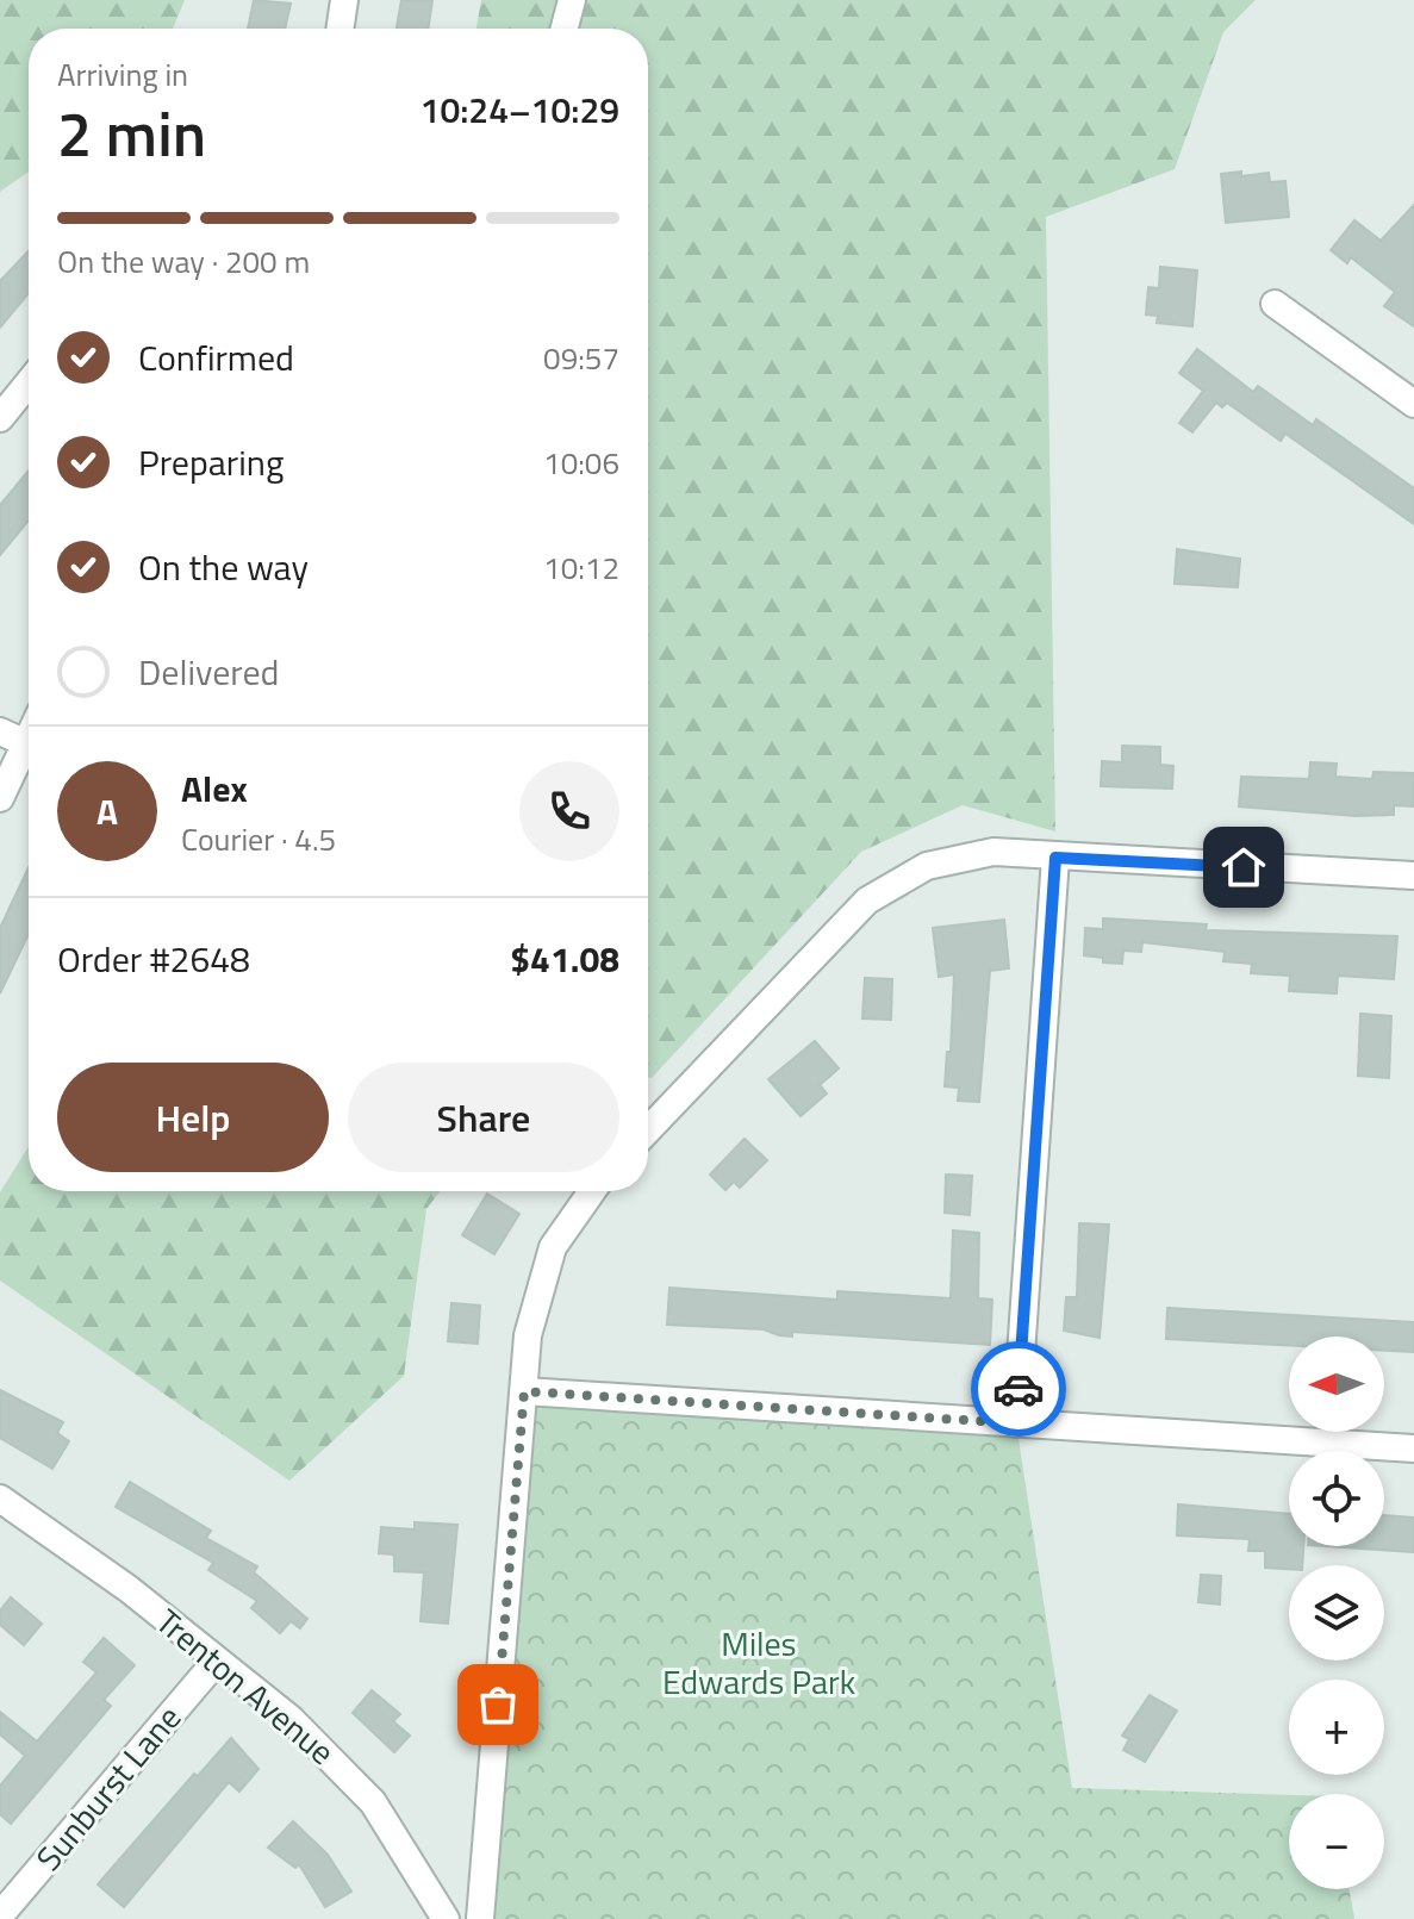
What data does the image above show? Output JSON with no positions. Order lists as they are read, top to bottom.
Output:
{
  "streets": {
    "street": ["Trenton Avenue", "Sunburst Lane"]
  },
  "crossings": [
    ["Trenton Avenue", "Sunburst Lane"]
  ],
  "parks": ["Miles Edwards Park"],
  "north": "left",
  "page": {
    "heading": ["2 min", "Arriving in", "10:24–10:29"],
    "panel": [
      "Alex",
      "Courier · 4.5",
      "Order #2648",
      "$41.08"
    ],
    "bar": "On the way · 200 m",
    "list": [
      ["Confirmed", "09:57"],
      ["Preparing", "10:06"],
      ["On the way", "10:12"],
      "Delivered"
    ],
    "round": "A",
    "buttons": ["Help", "Share"],
    "map_buttons": ["+", "−"]
  }
}
